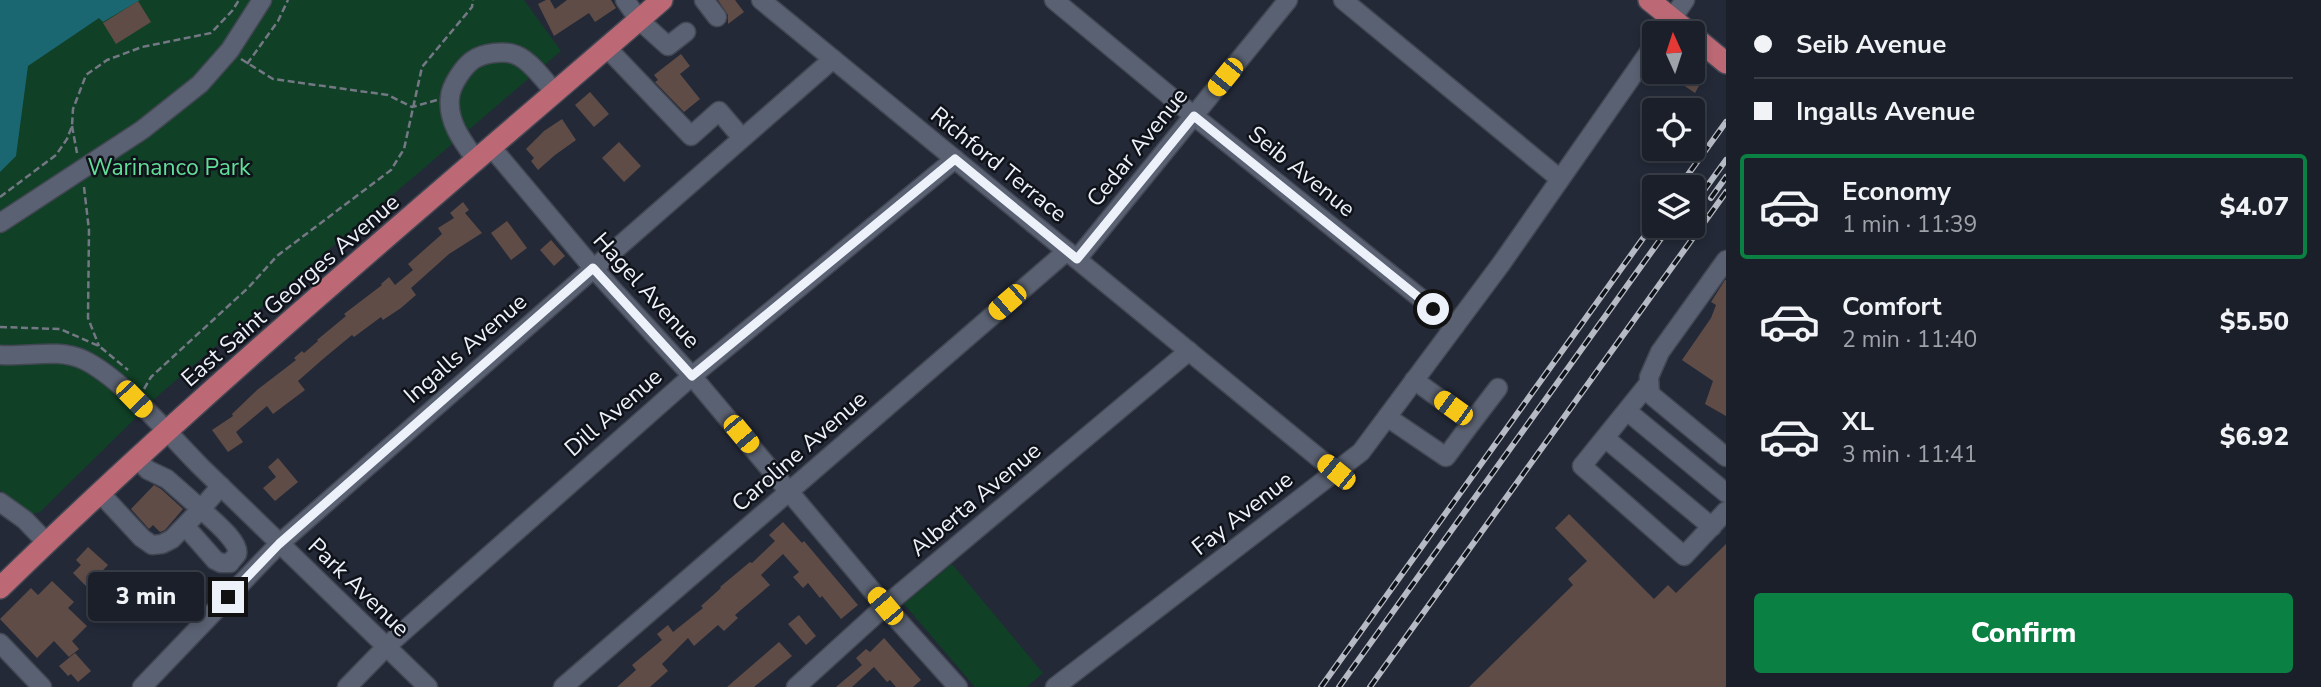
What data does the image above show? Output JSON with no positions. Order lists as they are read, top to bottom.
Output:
{
  "streets": {
    "main road": ["East Saint Georges Avenue"],
    "street": [
      "Cedar Avenue",
      "Richford Terrace",
      "Seib Avenue",
      "Hagel Avenue",
      "Ingalls Avenue",
      "Dill Avenue",
      "Caroline Avenue",
      "Alberta Avenue",
      "Fay Avenue",
      "Park Avenue"
    ]
  },
  "crossings": [
    ["Cedar Avenue", "Richford Terrace"],
    ["Cedar Avenue", "Seib Avenue"],
    ["Cedar Avenue", "Caroline Avenue"],
    ["Richford Terrace", "Ingalls Avenue"],
    ["Richford Terrace", "Dill Avenue"],
    ["Richford Terrace", "Caroline Avenue"],
    ["Richford Terrace", "Alberta Avenue"],
    ["Richford Terrace", "Fay Avenue"],
    ["Seib Avenue", "Fay Avenue"],
    ["East Saint Georges Avenue", "Hagel Avenue"],
    ["East Saint Georges Avenue", "Park Avenue"],
    ["Hagel Avenue", "Ingalls Avenue"],
    ["Hagel Avenue", "Dill Avenue"],
    ["Hagel Avenue", "Caroline Avenue"],
    ["Hagel Avenue", "Alberta Avenue"],
    ["Ingalls Avenue", "Park Avenue"],
    ["Dill Avenue", "Park Avenue"]
  ],
  "parks": ["Warinanco Park"],
  "north": "top",
  "page": {
    "banner": ["Seib Avenue", "Ingalls Avenue"],
    "list": [
      {
        "name": "Economy",
        "note": "1 min · 11:39",
        "value": "$4.07"
      },
      {
        "name": "Comfort",
        "note": "2 min · 11:40",
        "value": "$5.50"
      },
      {
        "name": "XL",
        "note": "3 min · 11:41",
        "value": "$6.92"
      }
    ],
    "bubble": "3 min",
    "buttons": "Confirm"
  }
}
